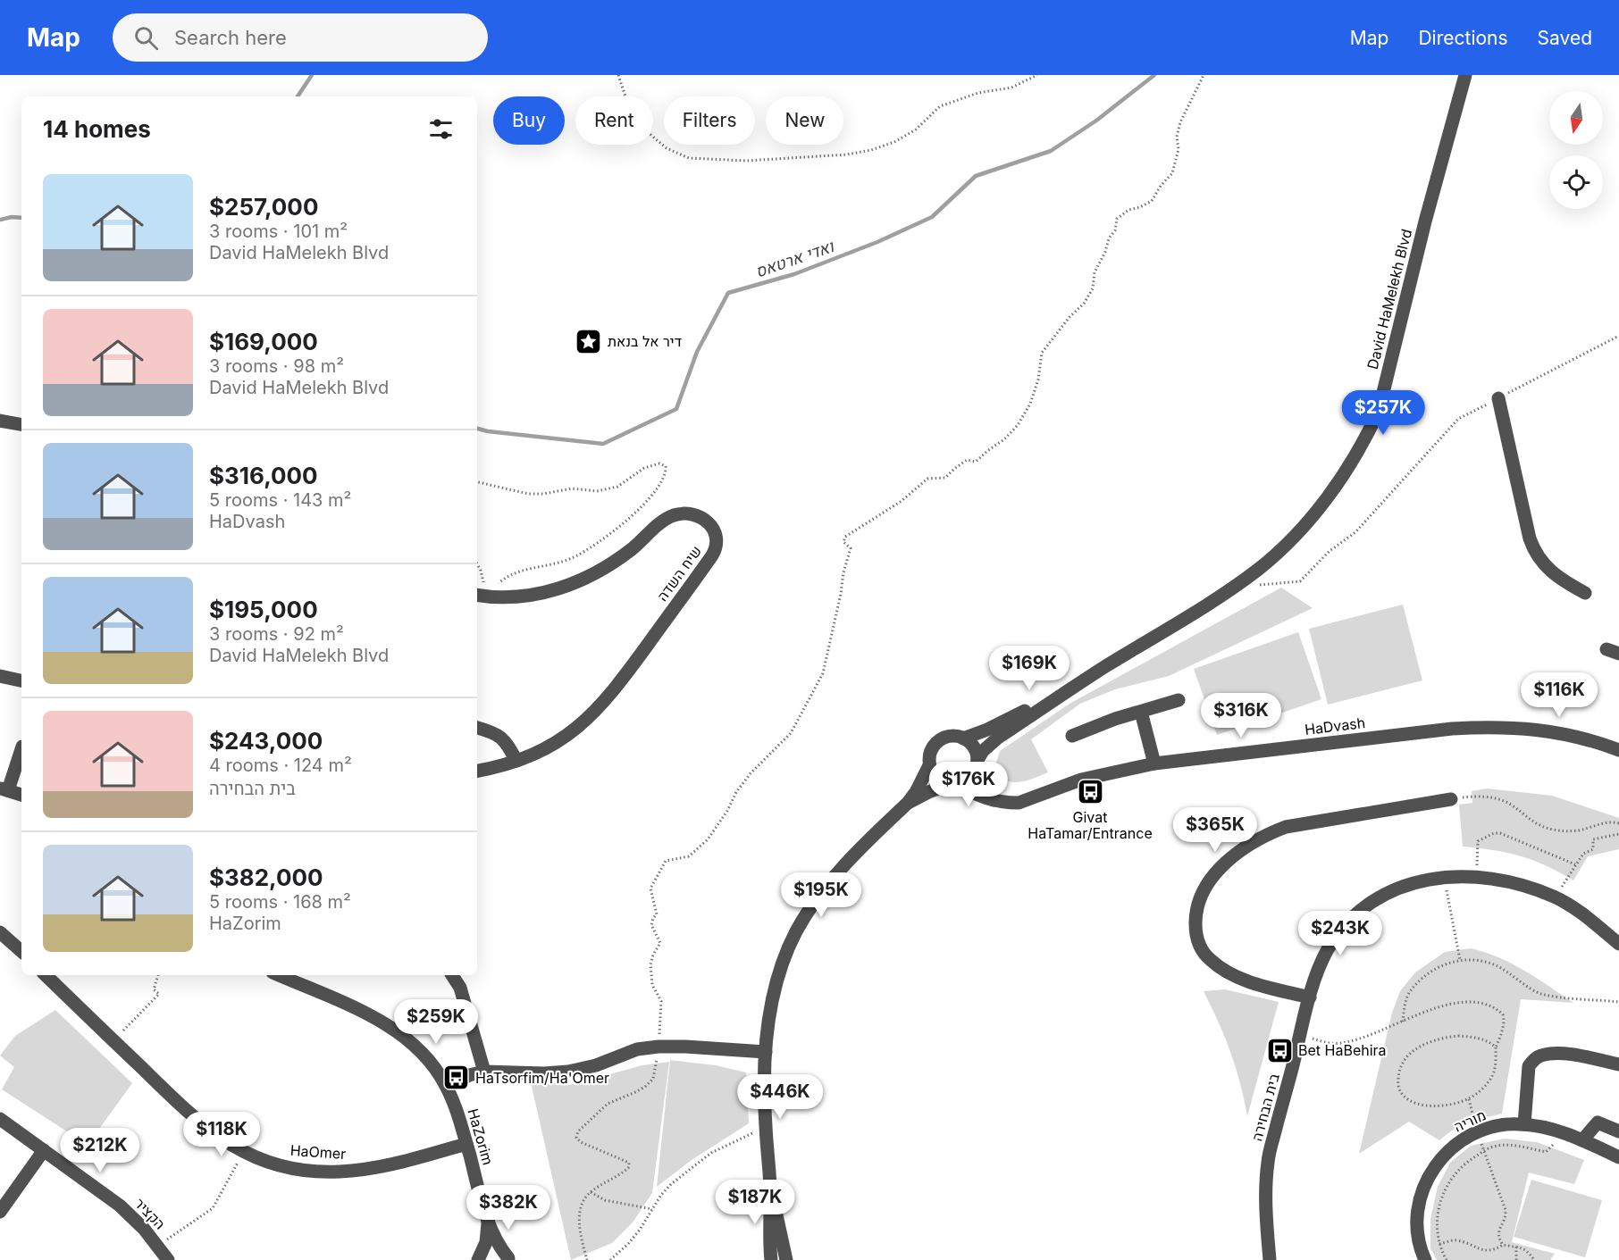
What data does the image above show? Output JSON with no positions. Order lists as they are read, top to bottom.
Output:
{
  "streets": {
    "street": [
      "David HaMelekh Blvd",
      "שיח השדה",
      "HaDvash",
      "בית הבחירה",
      "מוריה",
      "HaZorim",
      "HaOmer",
      "הקציר"
    ]
  },
  "crossings": [
    ["David HaMelekh Blvd", "HaDvash"],
    ["HaZorim", "HaOmer"]
  ],
  "water": ["ואדי ארטאס"],
  "places": {
    "place": ["דיר אל בנאת"],
    "bus stop": ["Givat HaTamar/Entrance", "Bet HaBehira", "HaTsorfim/Ha'Omer"]
  },
  "north": "bottom",
  "page": {
    "header": "Map",
    "search": "Search here",
    "nav": ["Map", "Directions", "Saved"],
    "chip": [
      "Buy",
      "Rent",
      "Filters",
      "New"
    ],
    "heading": "14 homes",
    "list": [
      {
        "name": "$257,000",
        "note": "3 rooms · 101 m² · David HaMelekh Blvd"
      },
      {
        "name": "$169,000",
        "note": "3 rooms · 98 m² · David HaMelekh Blvd"
      },
      {
        "name": "$316,000",
        "note": "5 rooms · 143 m² · HaDvash"
      },
      {
        "name": "$195,000",
        "note": "3 rooms · 92 m² · David HaMelekh Blvd"
      },
      {
        "name": "$243,000",
        "note": "4 rooms · 124 m² · בית הבחירה"
      },
      {
        "name": "$382,000",
        "note": "5 rooms · 168 m² · HaZorim"
      }
    ],
    "price": [
      "$257K",
      "$169K",
      "$116K",
      "$316K",
      "$176K",
      "$365K",
      "$195K",
      "$243K",
      "$259K",
      "$446K",
      "$118K",
      "$212K",
      "$187K",
      "$382K"
    ]
  }
}
